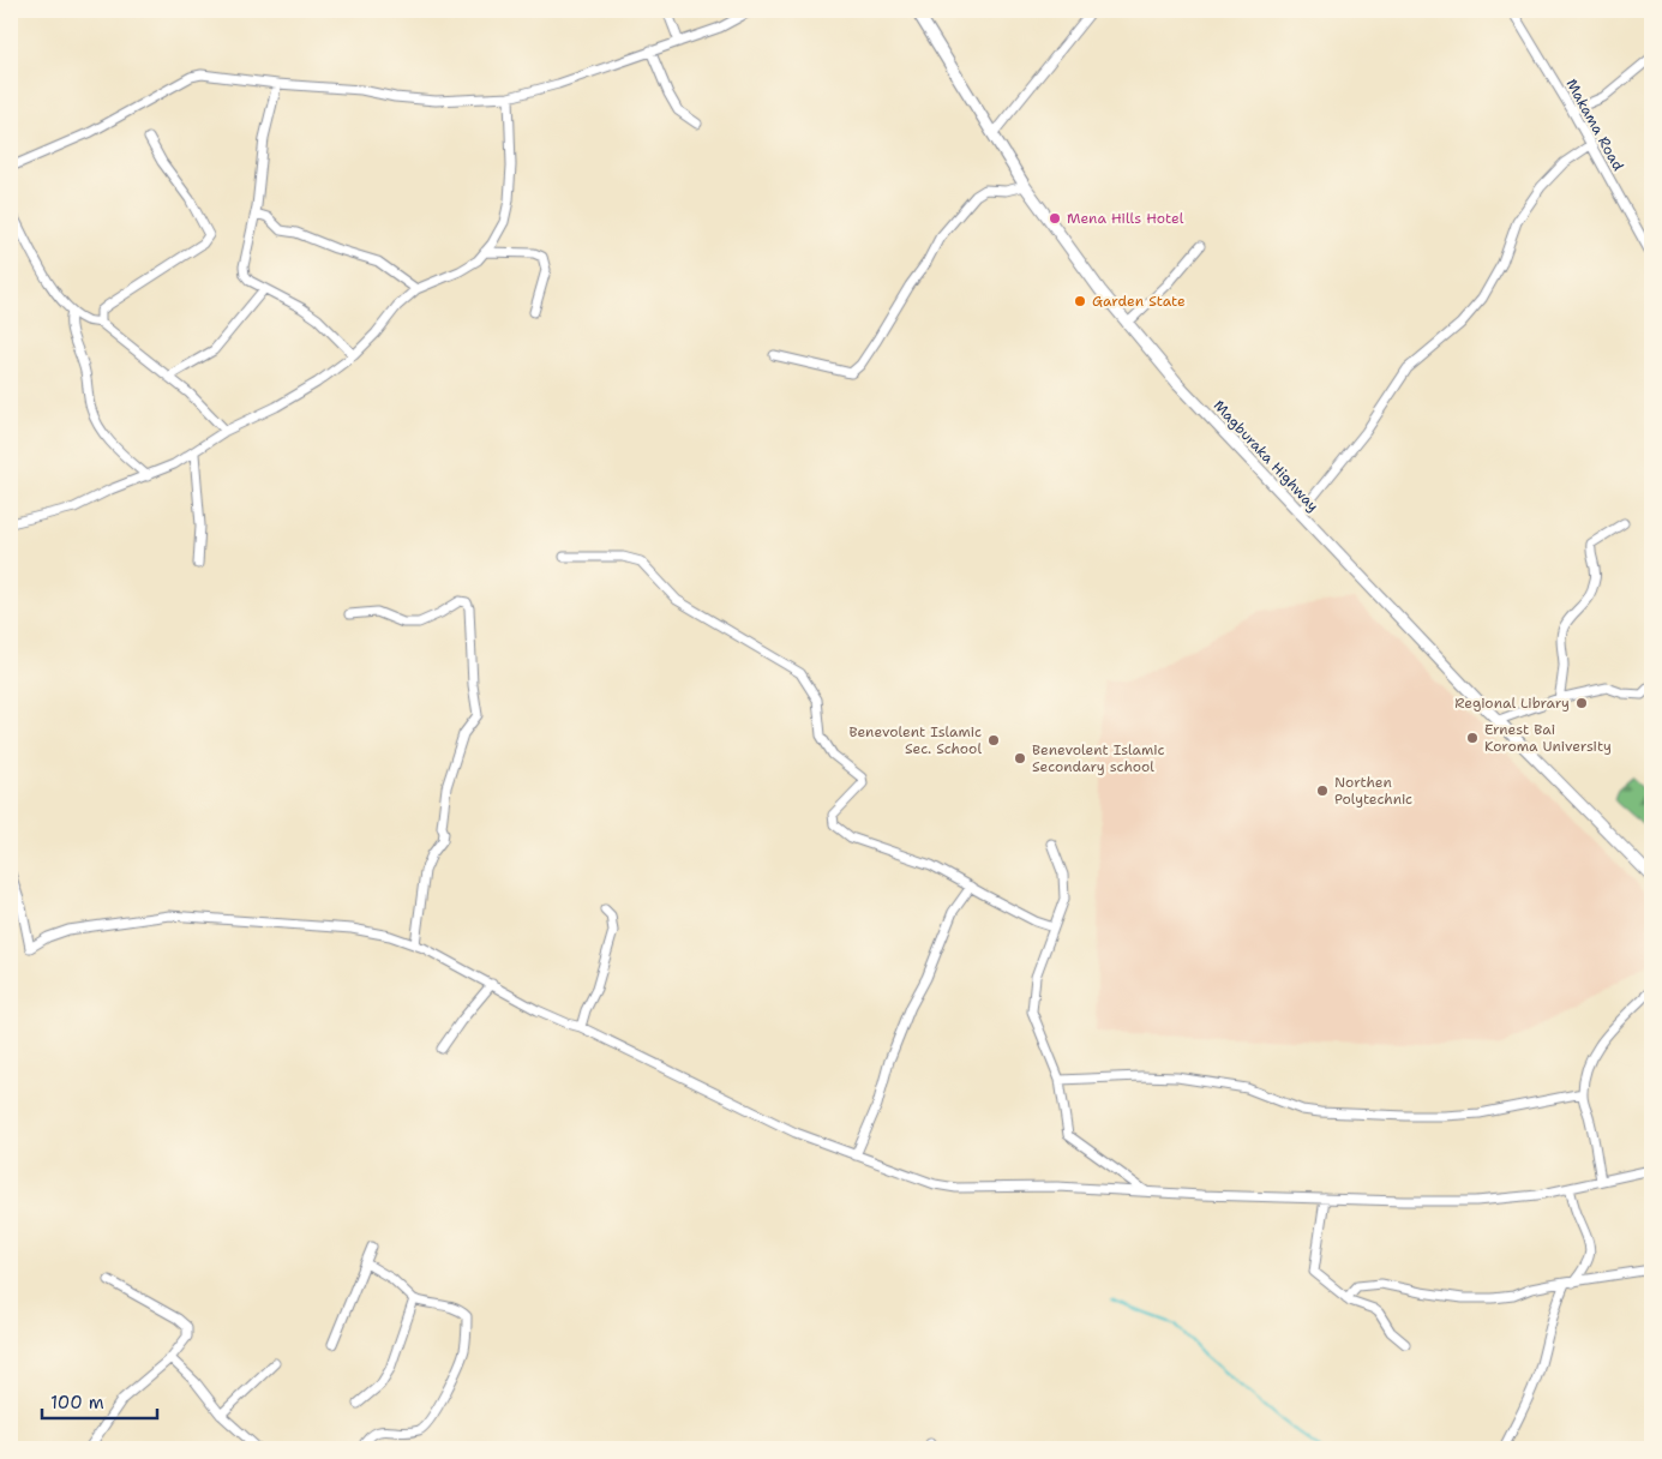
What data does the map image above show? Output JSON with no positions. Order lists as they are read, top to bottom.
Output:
{
  "streets": {
    "main road": ["Magburaka Highway"],
    "street": ["Makama Road"]
  },
  "places": [
    "Mena Hills Hotel",
    "Garden State",
    "Regional Library",
    "Ernest Bai Koroma University",
    "Benevolent Islamic Sec. School",
    "Benevolent Islamic Secondary school",
    "Northen Polytechnic"
  ],
  "scale_bar": "100 m"
}
